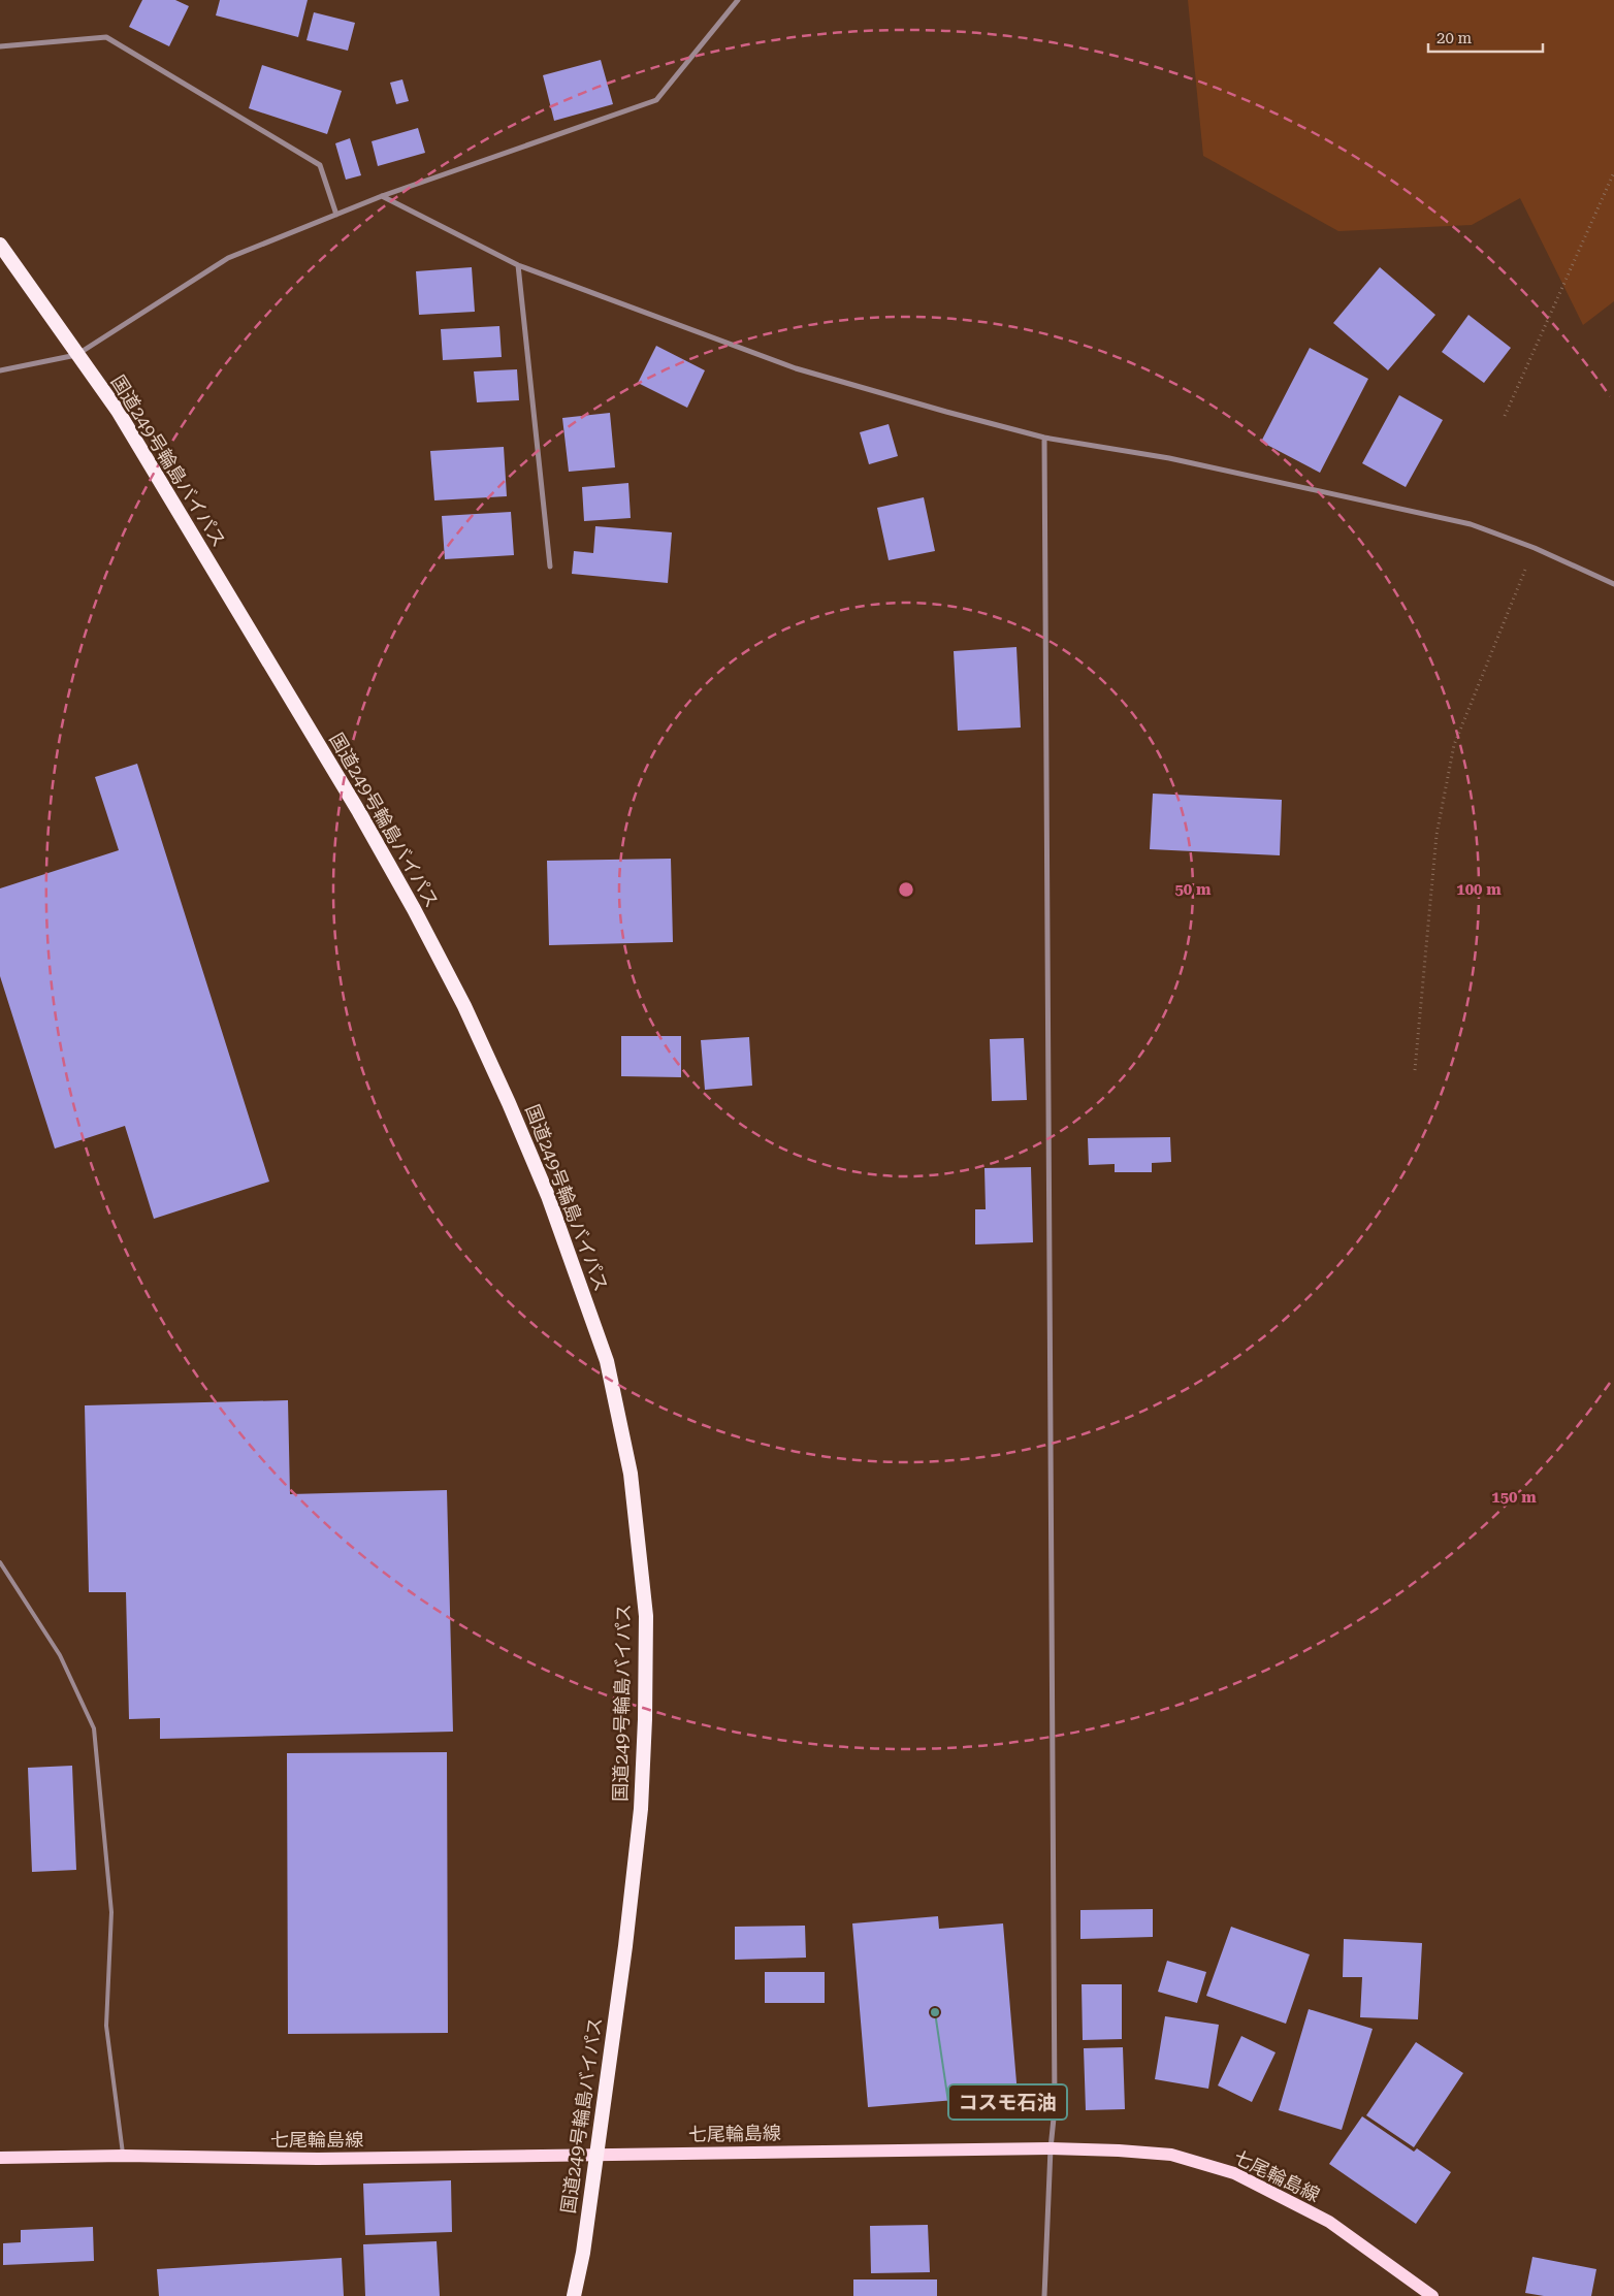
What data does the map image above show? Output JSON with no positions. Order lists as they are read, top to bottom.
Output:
{
  "streets": {
    "highway": ["国道249号輪島バイパス"],
    "main road": ["七尾輪島線"]
  },
  "crossings": [
    ["国道249号輪島バイパス", "七尾輪島線"]
  ],
  "places": ["コスモ石油"],
  "scale_bar": "20 m",
  "rings": ["50 m", "100 m", "150 m"]
}
